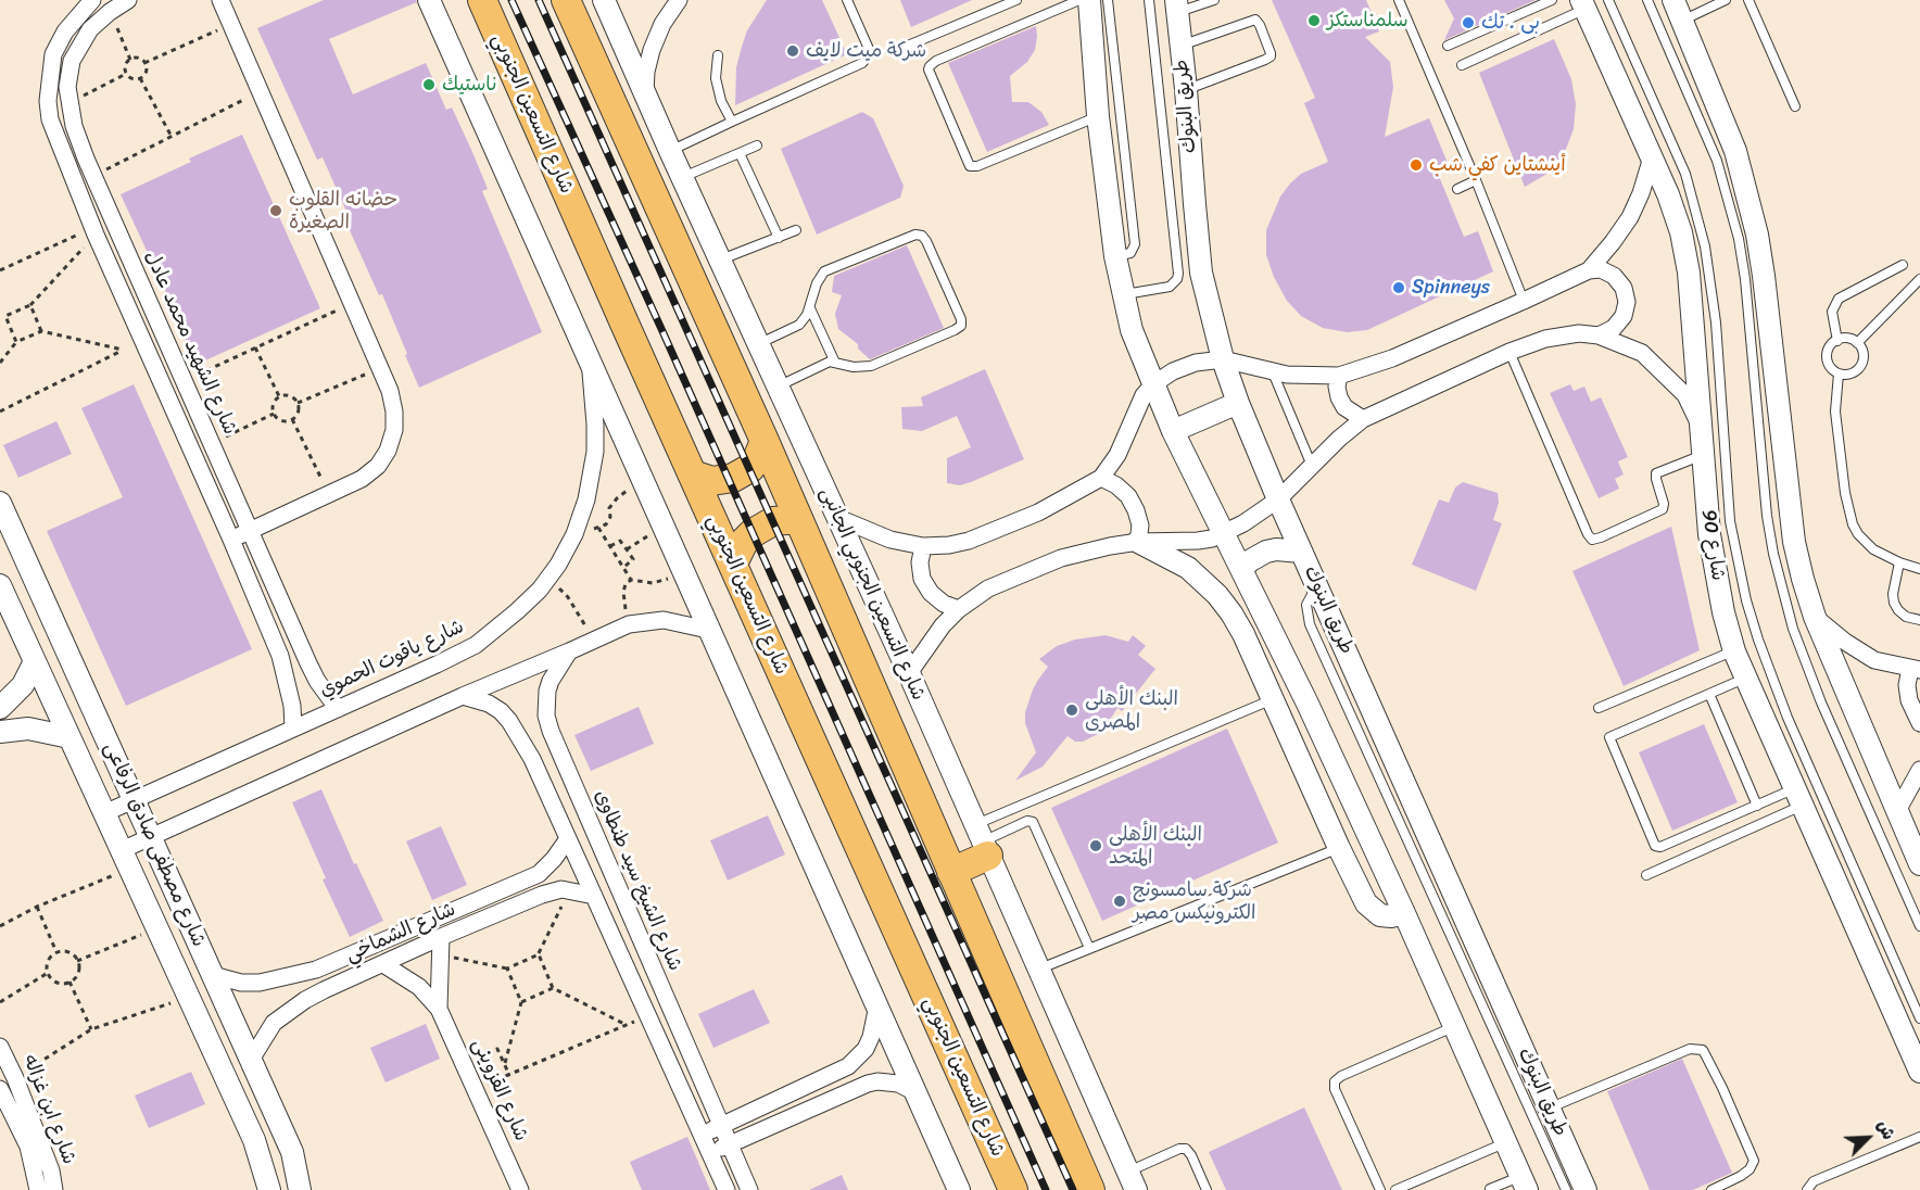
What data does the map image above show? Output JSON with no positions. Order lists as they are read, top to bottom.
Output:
{
  "streets": {
    "highway": ["شارع التسعين الجنوبي"],
    "street": [
      "طريق البنوك",
      "شارع الشهيد محمد عادل",
      "شارع 90",
      "شارع التسعين الجنوبي الجانبى",
      "شارع ياقوت الحموي",
      "شارع مصطفى صادق الرفاعى",
      "شارع الشيخ سيد طنطاوى",
      "شارع الشماخي",
      "شارع القزوينى",
      "شارع ابن غزاله"
    ]
  },
  "crossings": [
    ["شارع الشهيد محمد عادل", "شارع ياقوت الحموي"],
    ["شارع ياقوت الحموي", "شارع مصطفى صادق الرفاعى"],
    ["شارع مصطفى صادق الرفاعى", "شارع الشماخي"],
    ["شارع الشماخي", "شارع القزوينى"]
  ],
  "places": [
    "سلمناستكز",
    "بى . تك",
    "شركة ميت لايف",
    "ناستيك",
    "أينشتاين كفي شب",
    "حضانه القلوب الصغيرة",
    "Spinneys",
    "البنك الأهلى المصرى",
    "البنك الأهلى المتحد",
    "شركة سامسونج الكترونيكس مصر"
  ],
  "north": "top right"
}
